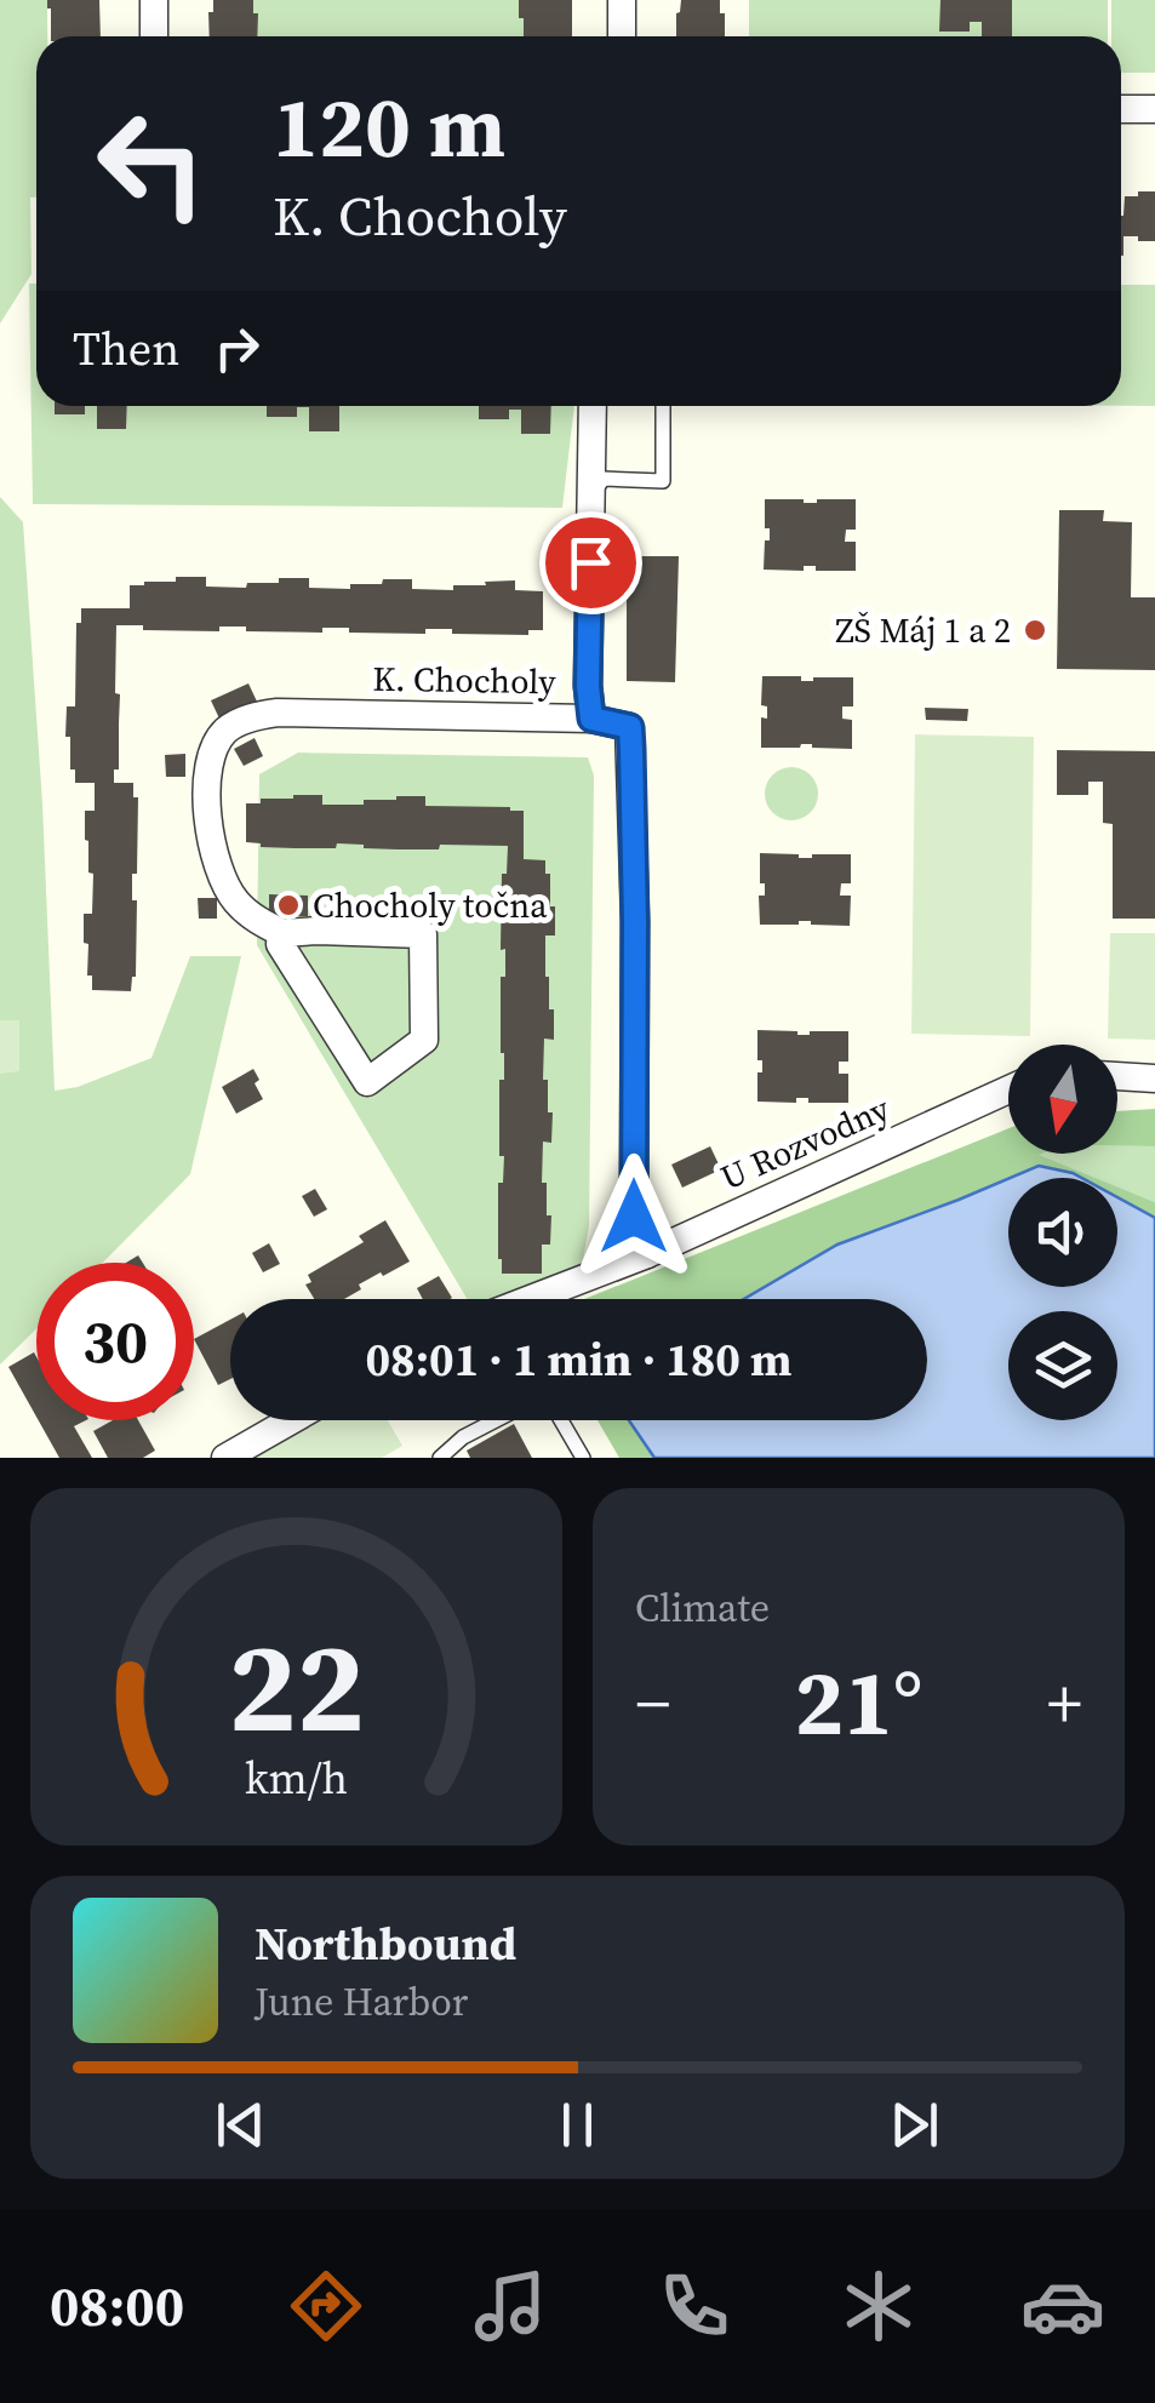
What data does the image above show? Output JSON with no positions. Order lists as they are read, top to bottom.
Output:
{
  "streets": {
    "street": ["K. Chocholy", "U Rozvodny"]
  },
  "crossings": [
    ["K. Chocholy", "U Rozvodny"]
  ],
  "places": ["ZŠ Máj 1 a 2", "Chocholy točna"],
  "north": "bottom",
  "page": {
    "turn": ["120 m", "K. Chocholy"],
    "then": "Then",
    "limit": "30",
    "trip": "08:01 · 1 min · 180 m",
    "tile": "Climate",
    "heat": ["−", "21°", "+"],
    "song": ["Northbound", "June Harbor"],
    "tabs": "08:00",
    "gauge": ["22", "km/h"]
  }
}
